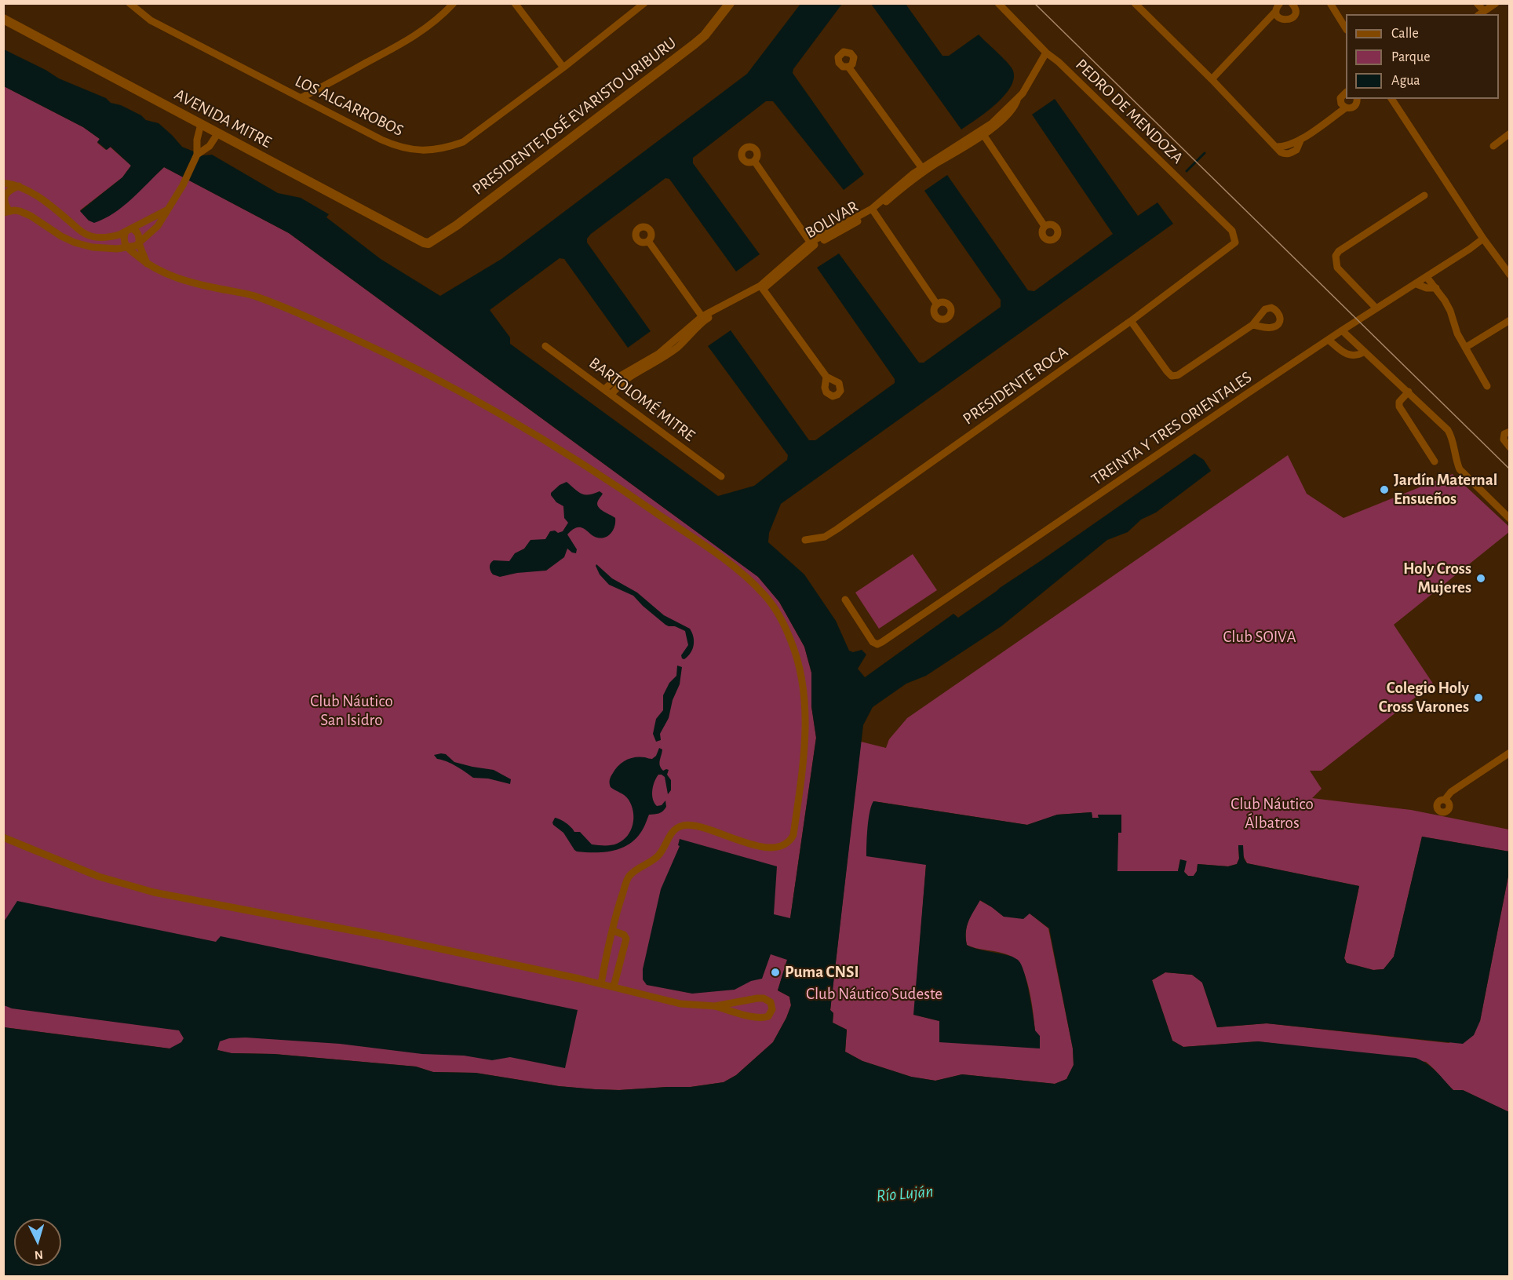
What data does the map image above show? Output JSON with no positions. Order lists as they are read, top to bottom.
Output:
{
  "streets": {
    "street": [
      "LOS ALGARROBOS",
      "PEDRO DE MENDOZA",
      "PRESIDENTE JOSÉ EVARISTO URIBURU",
      "AVENIDA MITRE",
      "BOLIVAR",
      "PRESIDENTE ROCA",
      "BARTOLOMÉ MITRE",
      "TREINTA Y TRES ORIENTALES"
    ]
  },
  "crossings": [
    ["PEDRO DE MENDOZA", "BOLIVAR"],
    ["PEDRO DE MENDOZA", "PRESIDENTE ROCA"],
    ["PRESIDENTE JOSÉ EVARISTO URIBURU", "AVENIDA MITRE"],
    ["BOLIVAR", "BARTOLOMÉ MITRE"]
  ],
  "water": ["Río Luján"],
  "parks": [
    "Club SOIVA",
    "Club Náutico San Isidro",
    "Club Náutico Álbatros",
    "Club Náutico Sudeste"
  ],
  "places": [
    "Jardín Maternal Ensueños",
    "Holy Cross Mujeres",
    "Colegio Holy Cross Varones",
    "Puma CNSI"
  ],
  "legend": ["Calle", "Parque", "Agua"],
  "north": "bottom"
}
